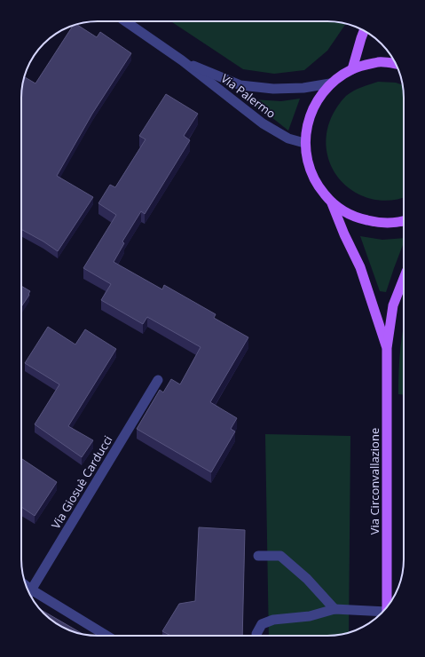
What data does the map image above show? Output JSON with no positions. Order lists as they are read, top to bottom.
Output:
{
  "streets": {
    "main road": ["Via Circonvallazione"],
    "street": ["Via Palermo", "Via Giosuè Carducci"]
  }
}
